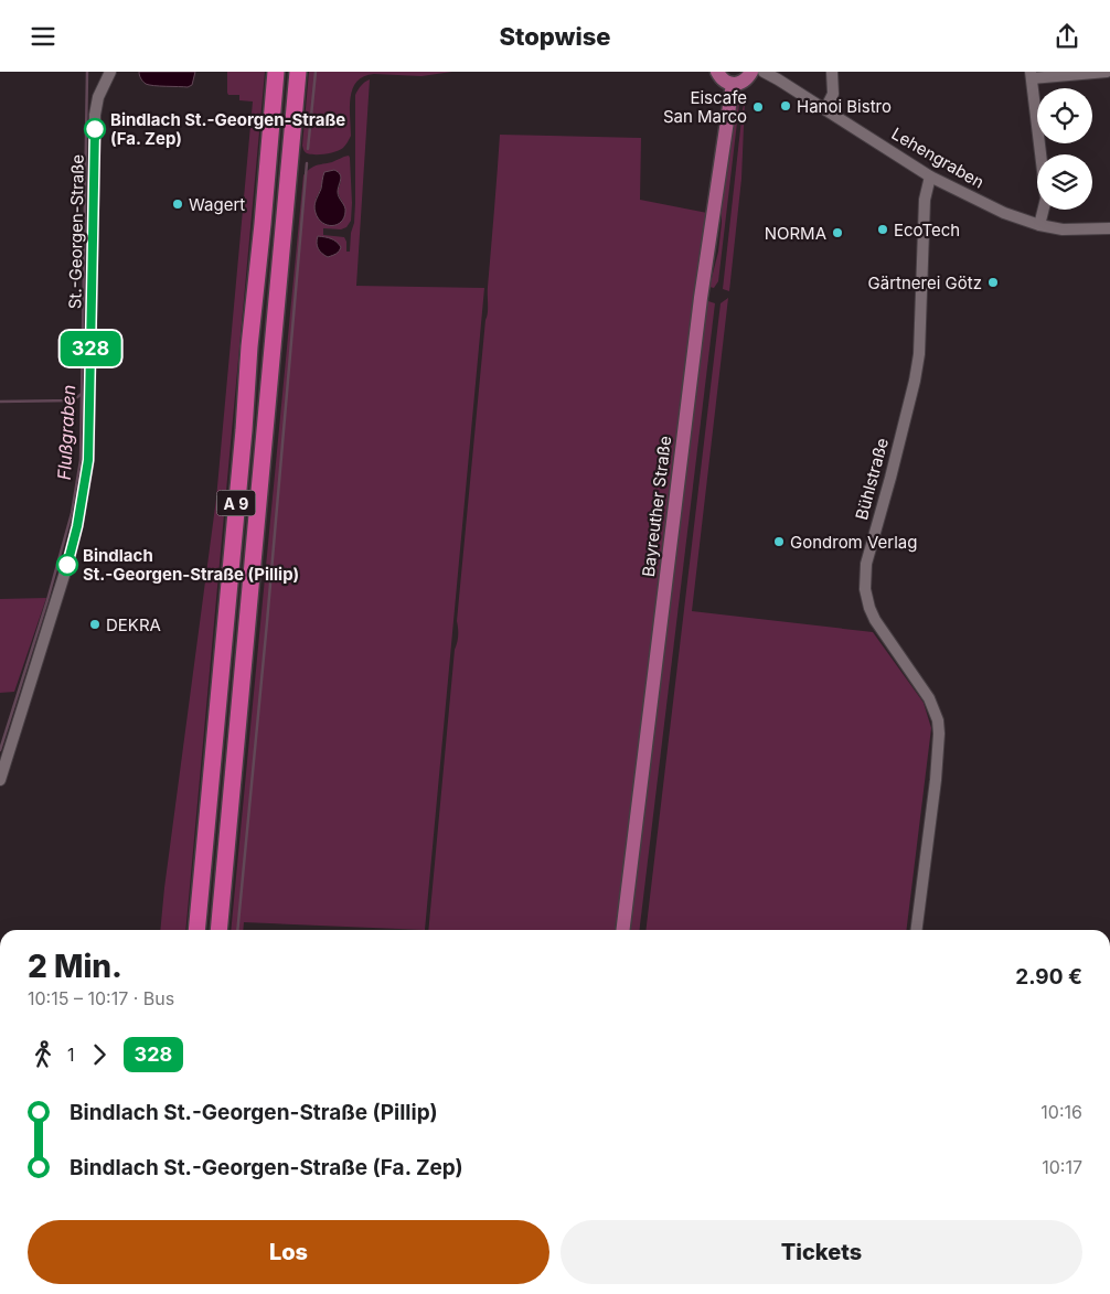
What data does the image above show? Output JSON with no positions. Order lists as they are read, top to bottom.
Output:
{
  "streets": {
    "highway": ["A 9"],
    "main road": ["Bayreuther Straße"],
    "street": ["Lehengraben", "St.-Georgen-Straße", "Bühlstraße"]
  },
  "crossings": [
    ["Lehengraben", "Bühlstraße"]
  ],
  "water": ["Flußgraben"],
  "places": [
    "Hanoi Bistro",
    "Eiscafe San Marco",
    "Bindlach St.-Georgen-Straße (Fa. Zep)",
    "Wagert",
    "EcoTech",
    "NORMA",
    "Gärtnerei Götz",
    "Gondrom Verlag",
    "Bindlach St.-Georgen-Straße (Pillip)",
    "DEKRA"
  ],
  "lines": ["bus line 328"],
  "page": {
    "header": "Stopwise",
    "on_map": "328",
    "heading": ["2 Min.", "10:15 – 10:17 · Bus", "2.90 €"],
    "legs": ["1", "328"],
    "list": [
      {
        "name": "Bindlach St.-Georgen-Straße (Pillip)",
        "value": "10:16"
      },
      {
        "name": "Bindlach St.-Georgen-Straße (Fa. Zep)",
        "value": "10:17"
      }
    ],
    "buttons": ["Los", "Tickets"]
  }
}
